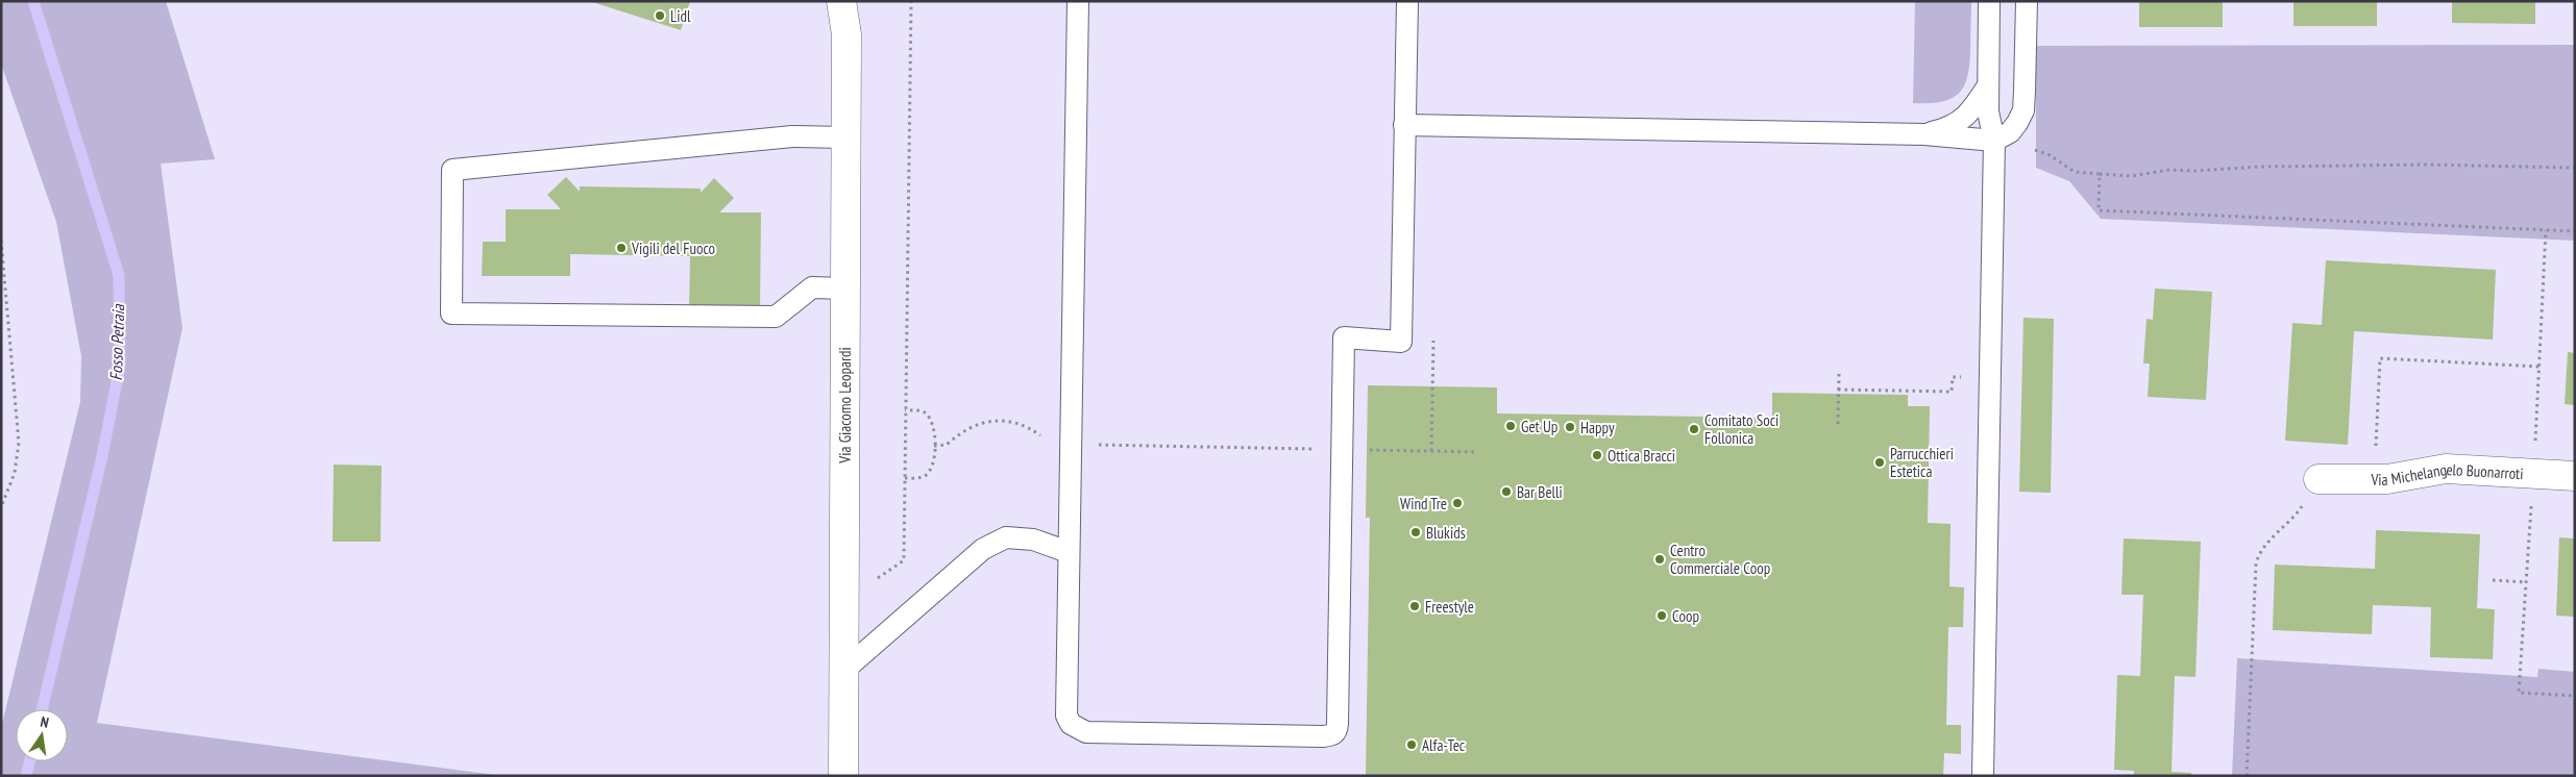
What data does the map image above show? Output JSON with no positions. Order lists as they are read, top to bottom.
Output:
{
  "streets": {
    "main road": ["Via Giacomo Leopardi", "Via Michelangelo Buonarroti"]
  },
  "water": ["Fosso Petraia"],
  "places": [
    "Lidl",
    "Vigili del Fuoco",
    "Get Up",
    "Happy",
    "Comitato Soci Follonica",
    "Ottica Bracci",
    "Parrucchieri Estetica",
    "Bar Belli",
    "Wind Tre",
    "Blukids",
    "Centro Commerciale Coop",
    "Freestyle",
    "Coop",
    "Alfa-Tec"
  ],
  "north": "top"
}
